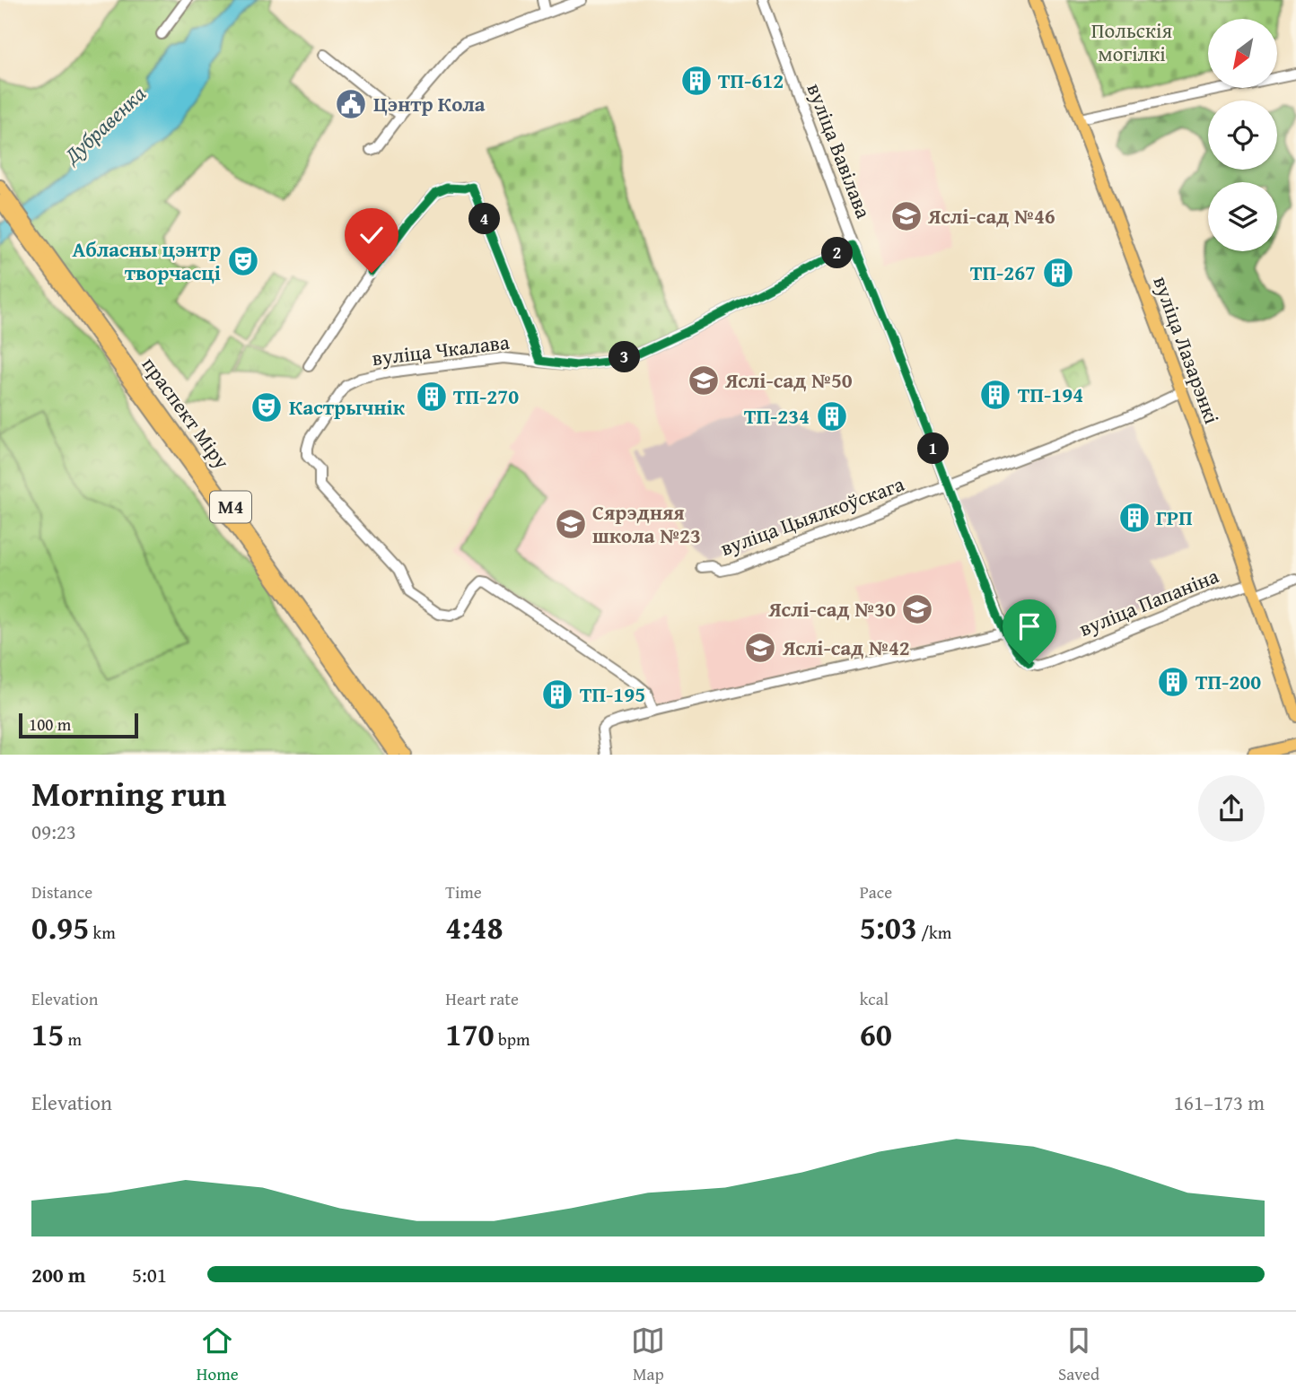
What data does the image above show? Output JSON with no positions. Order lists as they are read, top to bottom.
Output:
{
  "streets": {
    "main road": ["вуліца Лазарэнкі", "праспект Міру", "М4"],
    "street": [
      "вуліца Вавілава",
      "вуліца Чкалава",
      "вуліца Цыялкоўскага",
      "вуліца Папаніна"
    ]
  },
  "crossings": [
    ["вуліца Вавілава", "вуліца Чкалава"],
    ["вуліца Вавілава", "вуліца Цыялкоўскага"],
    ["вуліца Вавілава", "вуліца Папаніна"],
    ["вуліца Лазарэнкі", "вуліца Цыялкоўскага"],
    ["вуліца Лазарэнкі", "вуліца Папаніна"]
  ],
  "water": ["Дубравенка"],
  "parks": ["Польскія могілкі"],
  "places": {
    "building": [
      "ТП-612",
      "ТП-267",
      "ТП-194",
      "ТП-270",
      "ТП-234",
      "ГРП",
      "ТП-200",
      "ТП-195"
    ],
    "public building": ["Цэнтр Кола"],
    "school or university": [
      "Яслі-сад №46",
      "Яслі-сад №50",
      "Сярэдняя школа №23",
      "Яслі-сад №30",
      "Яслі-сад №42"
    ],
    "theatre": ["Абласны цэнтр творчасці", "Кастрычнік"]
  },
  "scale_bar": "100 m",
  "north": "bottom left",
  "page": {
    "pins": [
      "4",
      "2",
      "3",
      "1"
    ],
    "scale": "100 m",
    "heading": ["Morning run", "09:23"],
    "stats": [
      ["Distance", "0.95 km"],
      ["Time", "4:48"],
      ["Pace", "5:03 /km"],
      ["Elevation", "15 m"],
      ["Heart rate", "170 bpm"],
      ["kcal", "60"]
    ],
    "chart": ["Elevation", "161–173 m"],
    "list": [
      {
        "name": "200 m",
        "note": "5:01"
      }
    ],
    "tabs": ["Home", "Map", "Saved"]
  }
}
